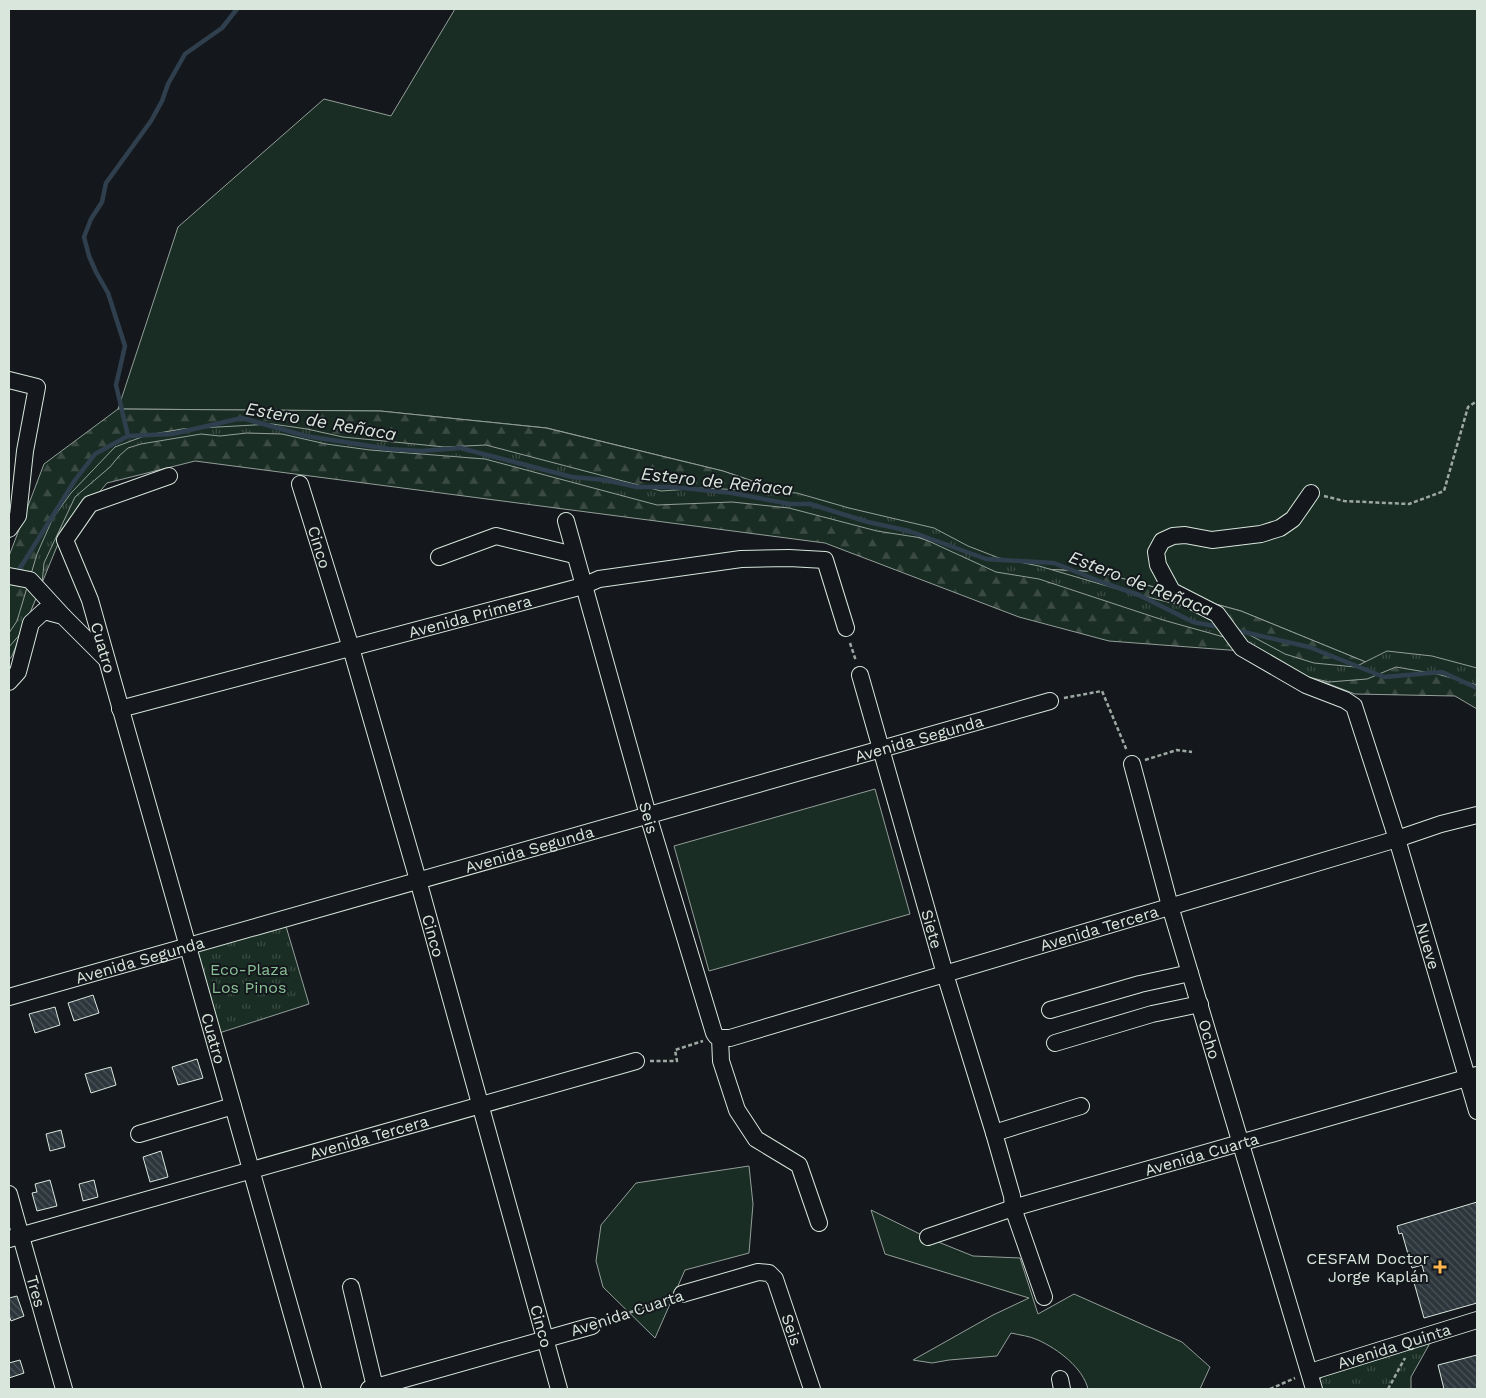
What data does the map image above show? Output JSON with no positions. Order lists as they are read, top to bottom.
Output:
{
  "streets": {
    "street": [
      "Cinco",
      "Avenida Primera",
      "Cuatro",
      "Avenida Segunda",
      "Seis",
      "Avenida Tercera",
      "Siete",
      "Nueve",
      "Ocho",
      "Avenida Cuarta",
      "Tres",
      "Avenida Quinta"
    ]
  },
  "crossings": [
    ["Cinco", "Avenida Primera"],
    ["Cinco", "Avenida Segunda"],
    ["Cinco", "Avenida Tercera"],
    ["Cinco", "Avenida Cuarta"],
    ["Avenida Primera", "Cuatro"],
    ["Avenida Primera", "Seis"],
    ["Cuatro", "Avenida Segunda"],
    ["Cuatro", "Avenida Tercera"],
    ["Avenida Segunda", "Seis"],
    ["Avenida Segunda", "Siete"],
    ["Seis", "Avenida Tercera"],
    ["Seis", "Avenida Cuarta"],
    ["Avenida Tercera", "Siete"],
    ["Avenida Tercera", "Nueve"],
    ["Avenida Tercera", "Ocho"],
    ["Avenida Tercera", "Tres"],
    ["Siete", "Avenida Cuarta"],
    ["Nueve", "Avenida Cuarta"],
    ["Ocho", "Avenida Cuarta"],
    ["Ocho", "Avenida Quinta"]
  ],
  "water": ["Estero de Reñaca"],
  "parks": ["Eco-Plaza Los Pinos"],
  "places": {
    "health": ["CESFAM Doctor Jorge Kaplán"]
  }
}
